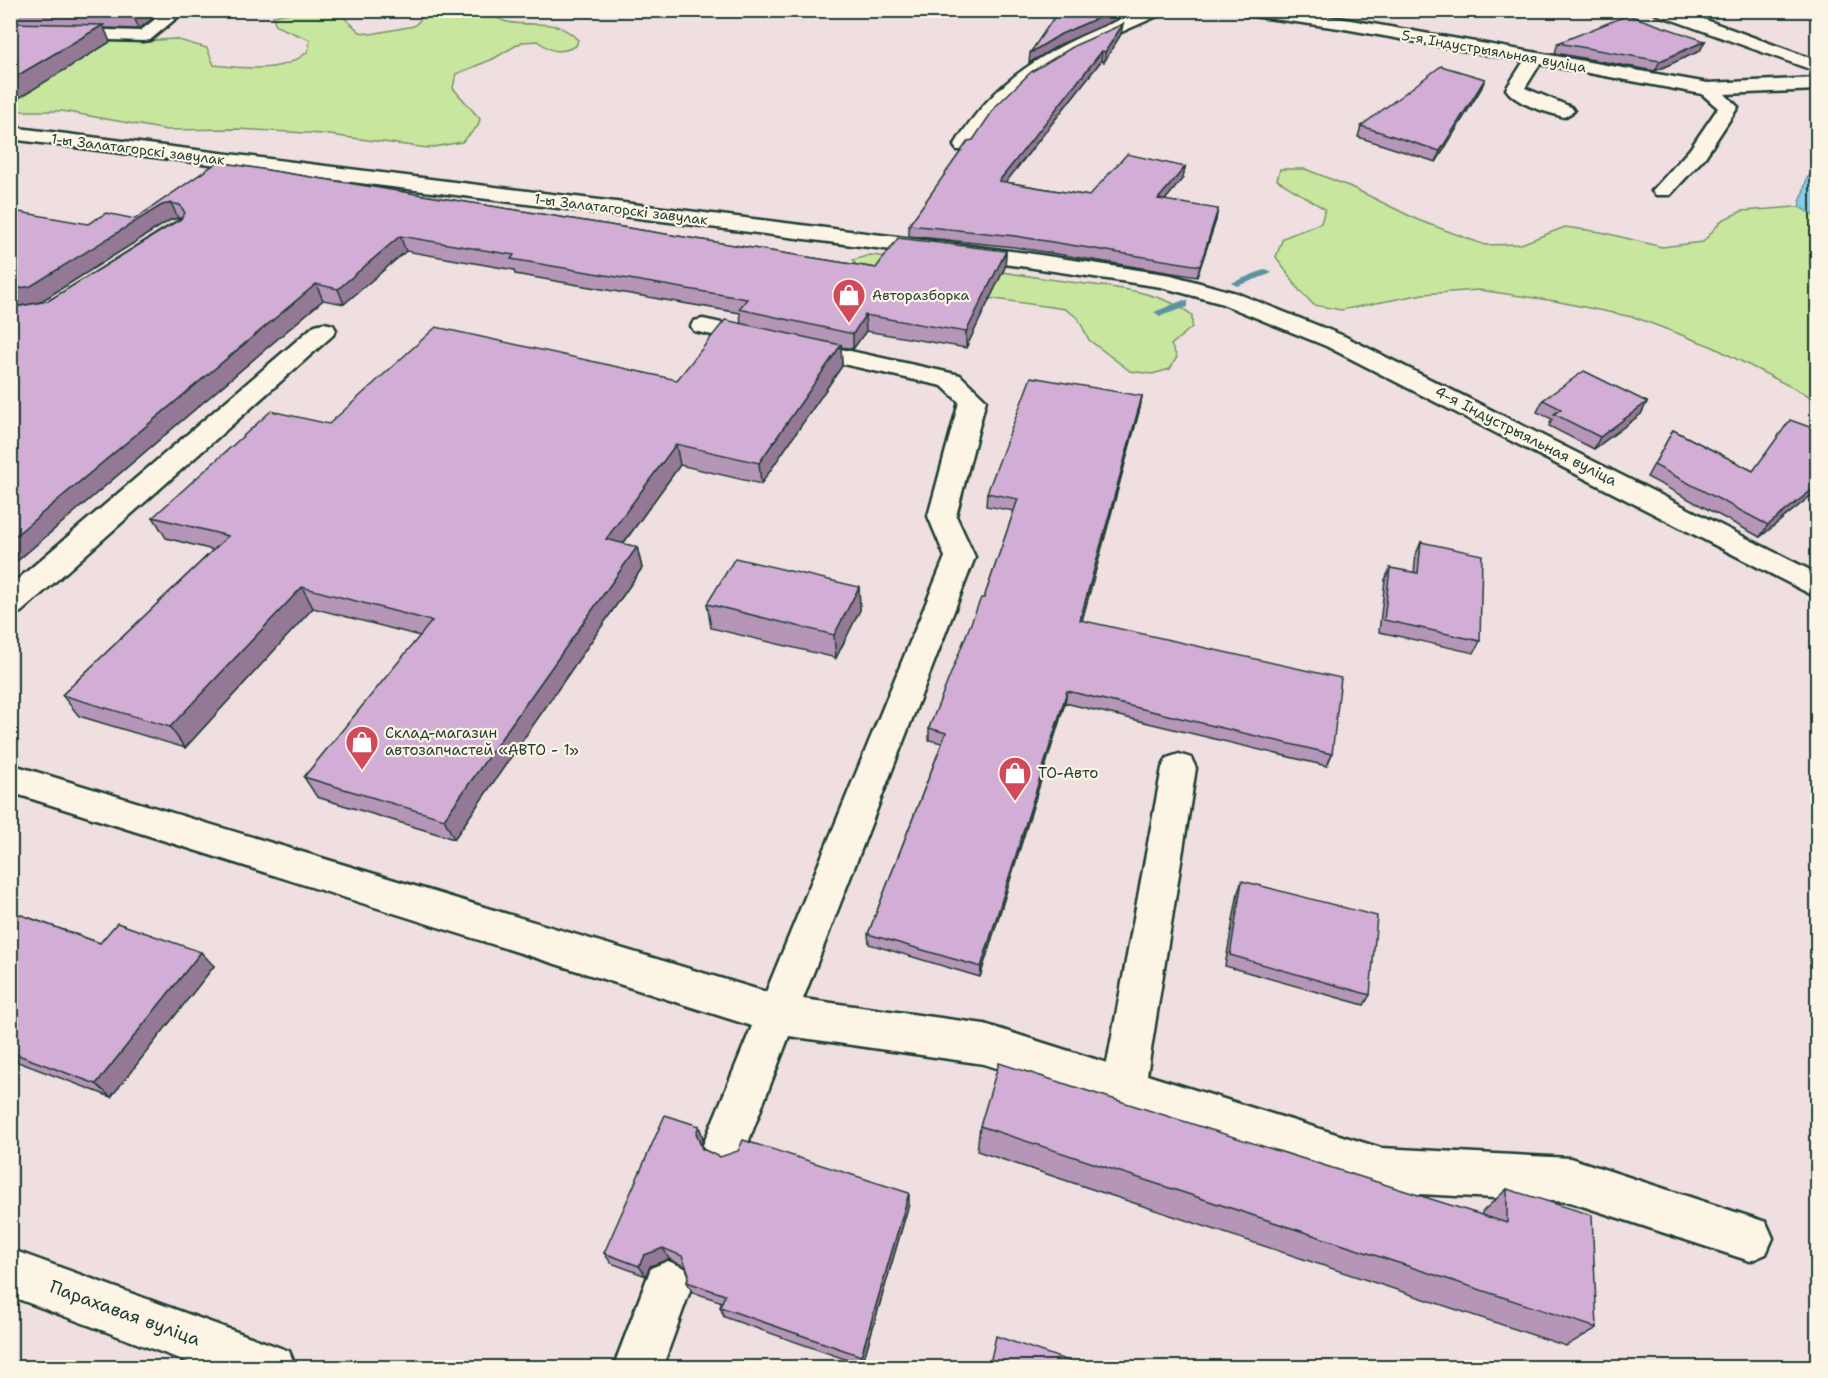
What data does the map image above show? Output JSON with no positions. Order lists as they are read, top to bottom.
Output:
{
  "streets": {
    "street": [
      "5-я Індустрыяльная вуліца",
      "1-ы Залатагорскі завулак",
      "4-я Індустрыяльная вуліца",
      "Парахавая вуліца"
    ]
  },
  "crossings": [
    ["1-ы Залатагорскі завулак", "4-я Індустрыяльная вуліца"]
  ],
  "places": {
    "shop": ["Авторазборка", "Склад-магазин автозапчастей «АВТО - 1»", "ТО-Авто"]
  }
}
